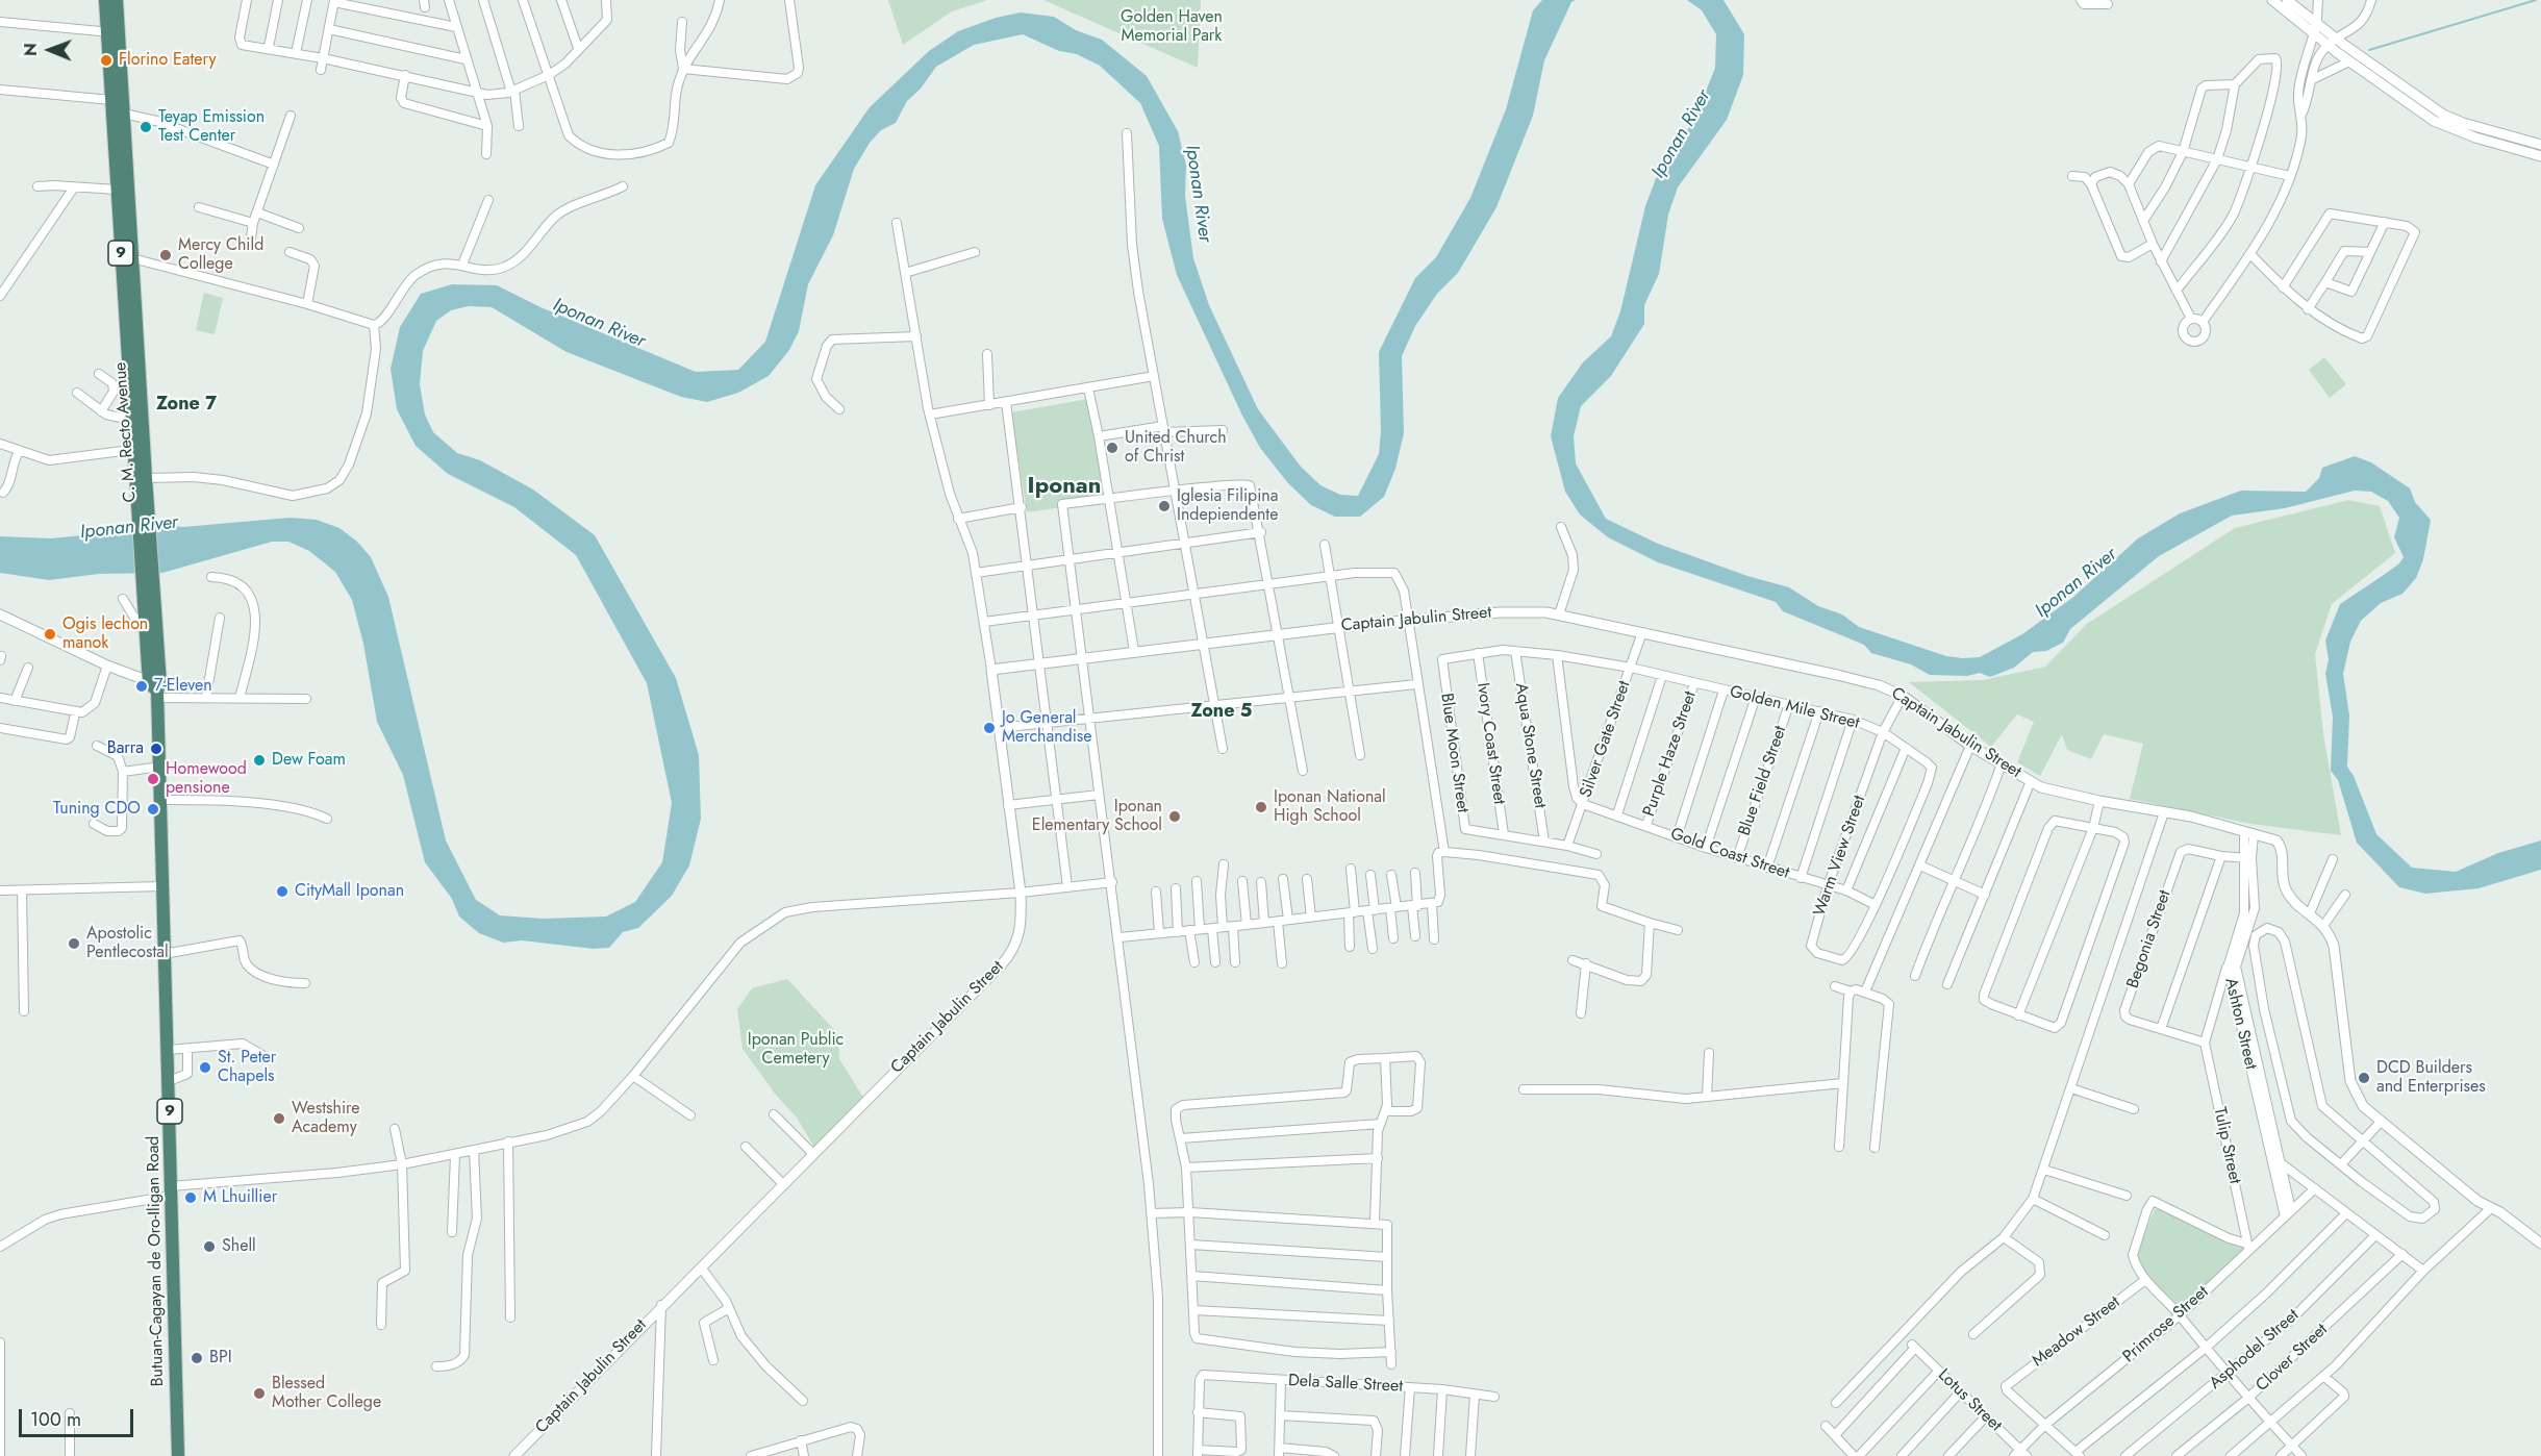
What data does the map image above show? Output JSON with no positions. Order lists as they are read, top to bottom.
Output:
{
  "streets": {
    "highway": ["9", "C. M. Recto Avenue", "Butuan-Cagayan de Oro-Iligan Road"],
    "street": [
      "Captain Jabulin Street",
      "Golden Mile Street",
      "Silver Gate Street",
      "Ivory Coast Street",
      "Aqua Stone Street",
      "Blue Moon Street",
      "Purple Haze Street",
      "Blue Field Street",
      "Gold Coast Street",
      "Warm View Street",
      "Begonia Street",
      "Ashton Street",
      "Tulip Street",
      "Primrose Street",
      "Meadow Street",
      "Asphodel Street",
      "Clover Street",
      "Dela Salle Street",
      "Lotus Street"
    ]
  },
  "crossings": [
    ["C. M. Recto Avenue", "Butuan-Cagayan de Oro-Iligan Road"],
    ["Captain Jabulin Street", "Silver Gate Street"],
    ["Captain Jabulin Street", "Warm View Street"],
    ["Captain Jabulin Street", "Ashton Street"],
    ["Golden Mile Street", "Silver Gate Street"],
    ["Golden Mile Street", "Ivory Coast Street"],
    ["Golden Mile Street", "Aqua Stone Street"],
    ["Golden Mile Street", "Blue Moon Street"],
    ["Golden Mile Street", "Purple Haze Street"],
    ["Golden Mile Street", "Blue Field Street"],
    ["Golden Mile Street", "Gold Coast Street"],
    ["Golden Mile Street", "Warm View Street"],
    ["Silver Gate Street", "Gold Coast Street"],
    ["Ivory Coast Street", "Blue Moon Street"],
    ["Purple Haze Street", "Gold Coast Street"],
    ["Blue Field Street", "Gold Coast Street"],
    ["Gold Coast Street", "Warm View Street"],
    ["Begonia Street", "Ashton Street"],
    ["Begonia Street", "Tulip Street"],
    ["Ashton Street", "Primrose Street"],
    ["Tulip Street", "Primrose Street"],
    ["Primrose Street", "Meadow Street"],
    ["Primrose Street", "Lotus Street"]
  ],
  "districts": ["Zone 7", "Iponan", "Zone 5"],
  "water": ["Iponan River"],
  "parks": ["Golden Haven Memorial Park", "Iponan Public Cemetery"],
  "places": [
    "Florino Eatery",
    "Teyap Emission Test Center",
    "Mercy Child College",
    "United Church of Christ",
    "Iglesia Filipina Indepiendente",
    "Ogis lechon manok",
    "7-Eleven",
    "Jo General Merchandise",
    "Barra",
    "Dew Foam",
    "Homewood pensione",
    "Iponan National High School",
    "Tuning CDO",
    "Iponan Elementary School",
    "CityMall Iponan",
    "Apostolic Pentlecostal",
    "St. Peter Chapels",
    "DCD Builders and Enterprises",
    "Westshire Academy",
    "M Lhuillier",
    "Shell",
    "BPI",
    "Blessed Mother College"
  ],
  "scale_bar": "100 m",
  "north": "left"
}
